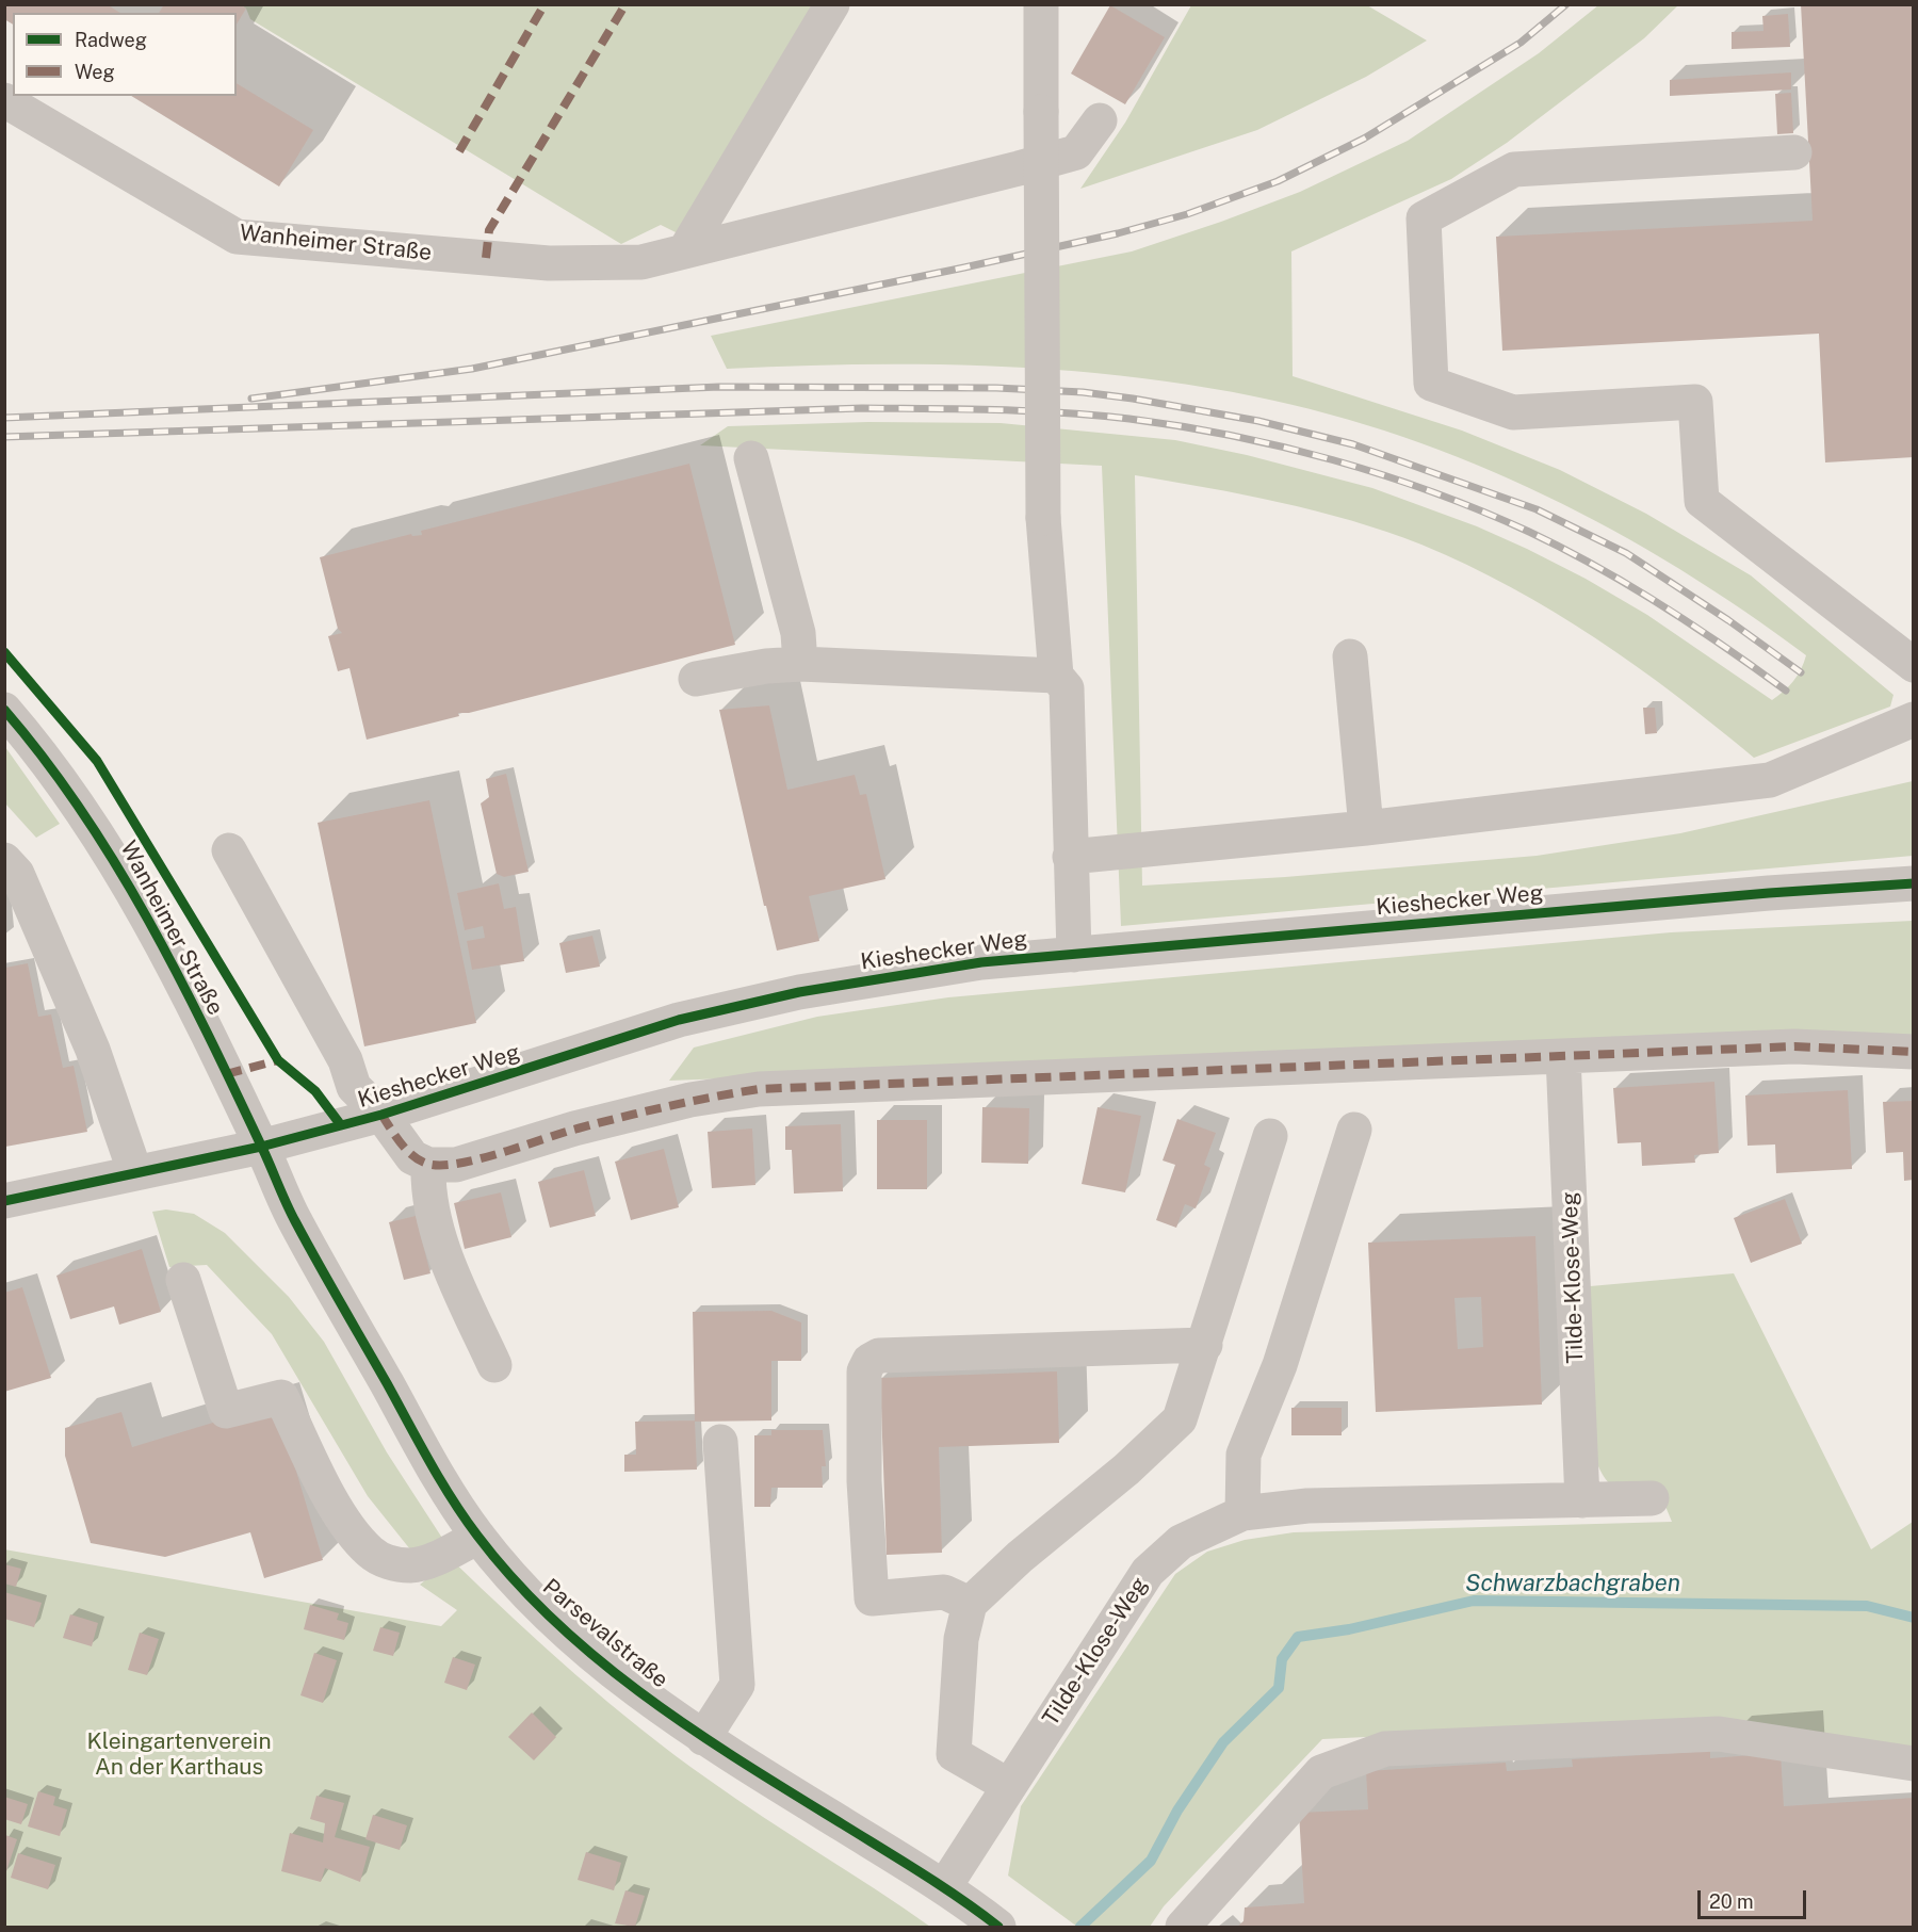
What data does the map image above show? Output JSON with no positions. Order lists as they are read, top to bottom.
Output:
{
  "streets": {
    "street": [
      "Wanheimer Straße",
      "Kieshecker Weg",
      "Tilde-Klose-Weg",
      "Parsevalstraße"
    ]
  },
  "crossings": [
    ["Wanheimer Straße", "Kieshecker Weg"],
    ["Wanheimer Straße", "Parsevalstraße"],
    ["Kieshecker Weg", "Parsevalstraße"],
    ["Tilde-Klose-Weg", "Parsevalstraße"]
  ],
  "water": ["Schwarzbachgraben"],
  "parks": ["Kleingartenverein An der Karthaus"],
  "legend": ["Radweg", "Weg"],
  "scale_bar": "20 m"
}
